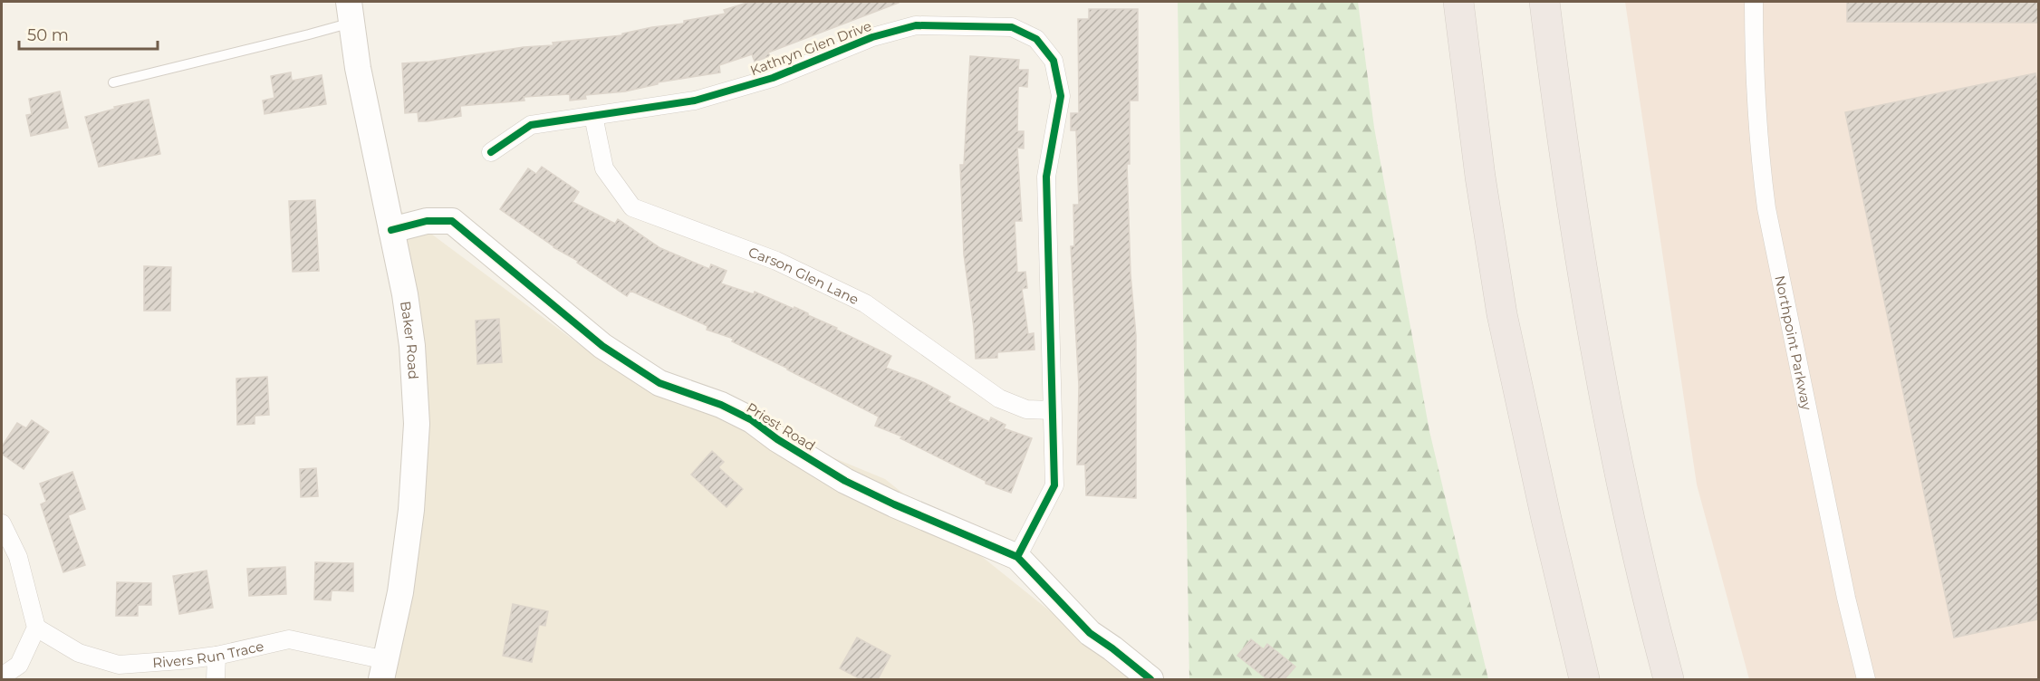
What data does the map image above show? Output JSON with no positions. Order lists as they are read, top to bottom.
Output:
{
  "streets": {
    "street": [
      "Kathryn Glen Drive",
      "Carson Glen Lane",
      "Baker Road",
      "Northpoint Parkway",
      "Priest Road",
      "Rivers Run Trace"
    ]
  },
  "crossings": [
    ["Kathryn Glen Drive", "Carson Glen Lane"],
    ["Kathryn Glen Drive", "Priest Road"],
    ["Baker Road", "Priest Road"],
    ["Baker Road", "Rivers Run Trace"]
  ],
  "scale_bar": "50 m"
}
